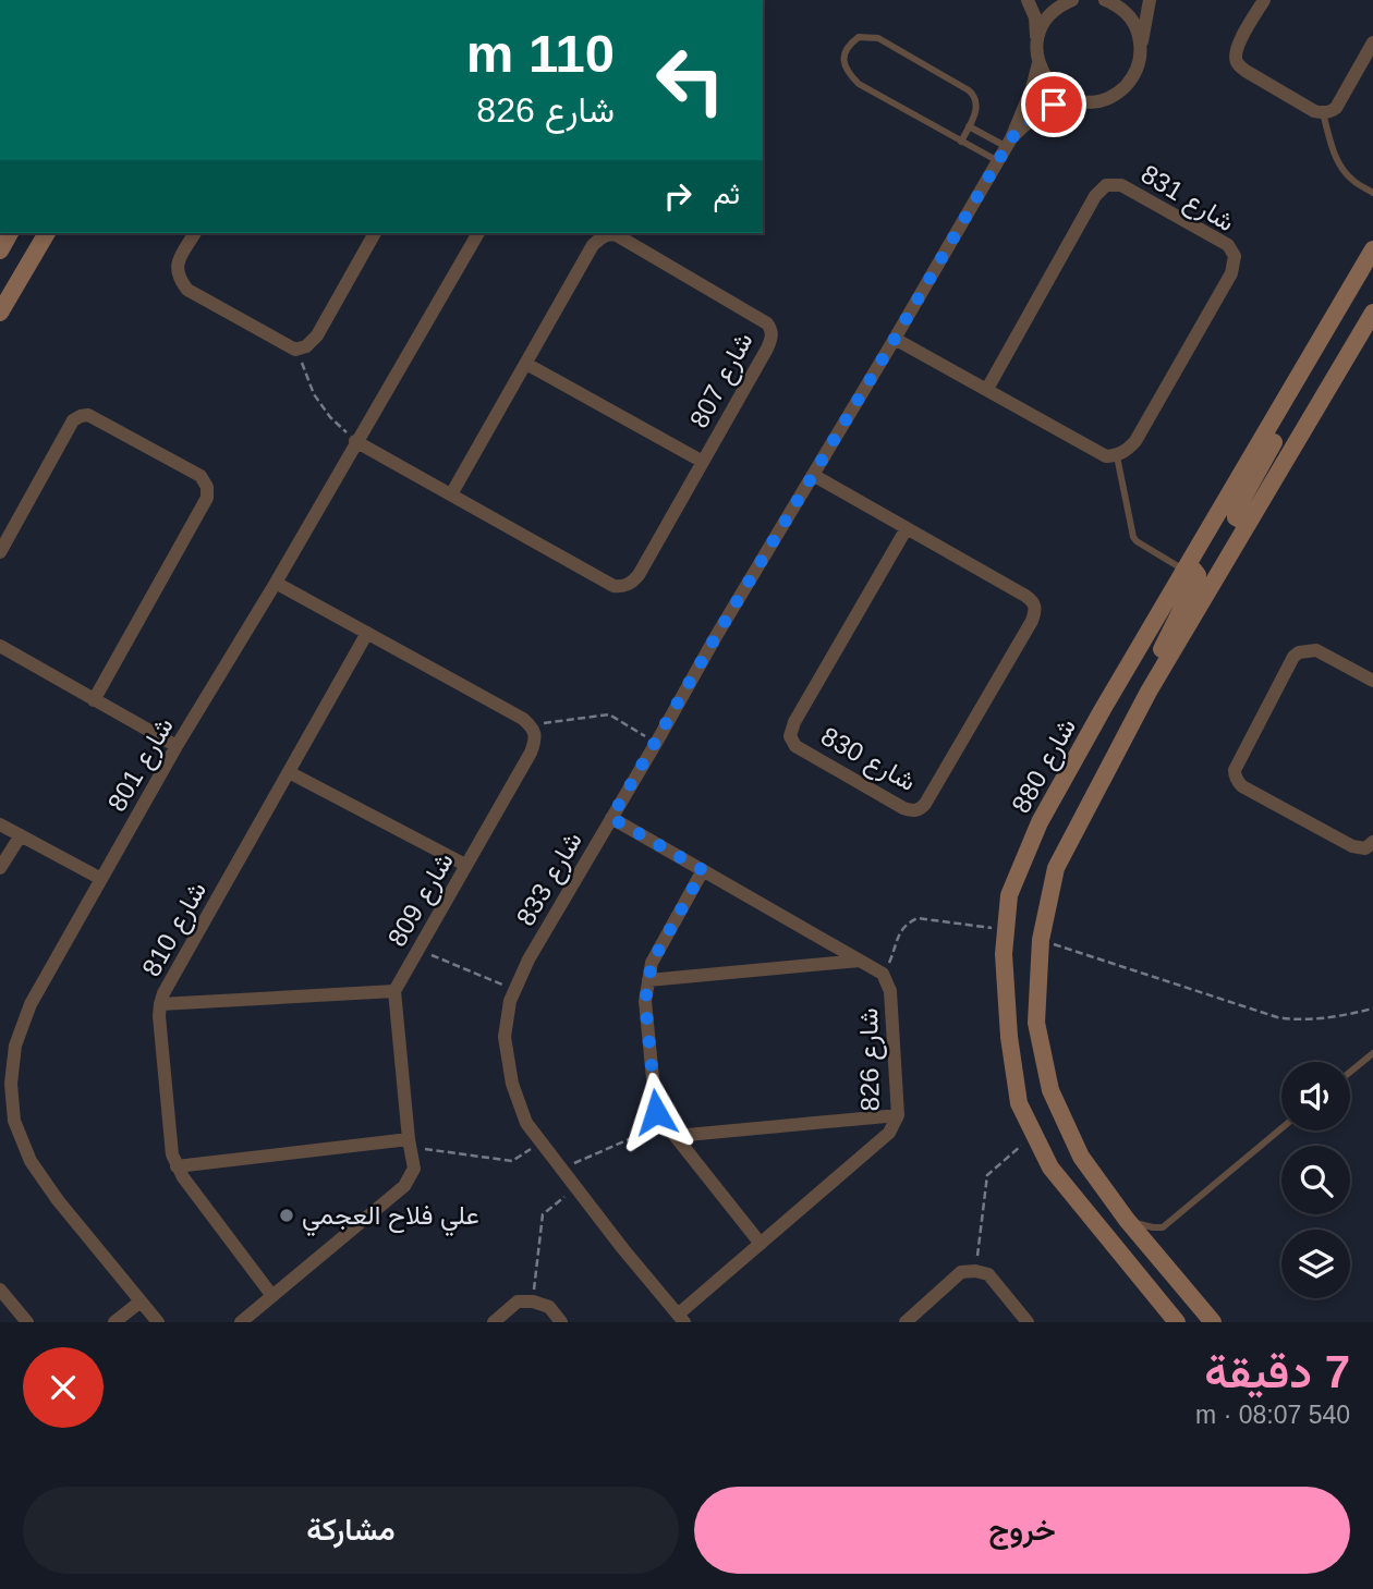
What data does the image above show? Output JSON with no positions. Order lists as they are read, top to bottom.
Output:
{
  "streets": {
    "street": [
      "شارع 831",
      "شارع 807",
      "شارع 830",
      "شارع 801",
      "شارع 880",
      "شارع 833",
      "شارع 809",
      "شارع 810",
      "شارع 826"
    ]
  },
  "crossings": [
    ["شارع 807", "شارع 801"],
    ["شارع 830", "شارع 833"],
    ["شارع 833", "شارع 826"]
  ],
  "places": ["علي فلاح العجمي"],
  "page": {
    "turn": ["110 m", "شارع 826"],
    "then": "ثم",
    "heading": ["7 دقيقة", "540 m · 08:07"],
    "buttons": ["خروج", "مشاركة"]
  }
}
